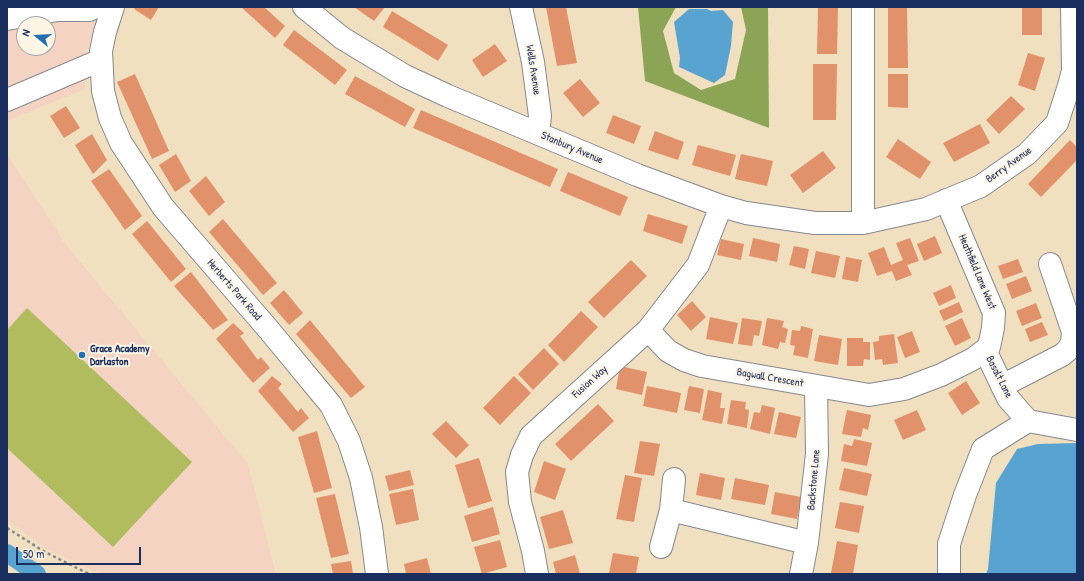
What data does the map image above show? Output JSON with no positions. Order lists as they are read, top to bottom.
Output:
{
  "streets": {
    "street": [
      "Wells Avenue",
      "Stanbury Avenue",
      "Berry Avenue",
      "Heathfield Lane West",
      "Herberts Park Road",
      "Basalt Lane",
      "Bagwall Crescent",
      "Fusion Way",
      "Backstone Lane"
    ]
  },
  "crossings": [
    ["Wells Avenue", "Stanbury Avenue"],
    ["Stanbury Avenue", "Berry Avenue"],
    ["Stanbury Avenue", "Fusion Way"],
    ["Berry Avenue", "Heathfield Lane West"],
    ["Heathfield Lane West", "Basalt Lane"],
    ["Heathfield Lane West", "Bagwall Crescent"],
    ["Basalt Lane", "Bagwall Crescent"],
    ["Bagwall Crescent", "Fusion Way"],
    ["Bagwall Crescent", "Backstone Lane"]
  ],
  "places": ["Grace Academy Darlaston"],
  "scale_bar": "50 m",
  "north": "left"
}
